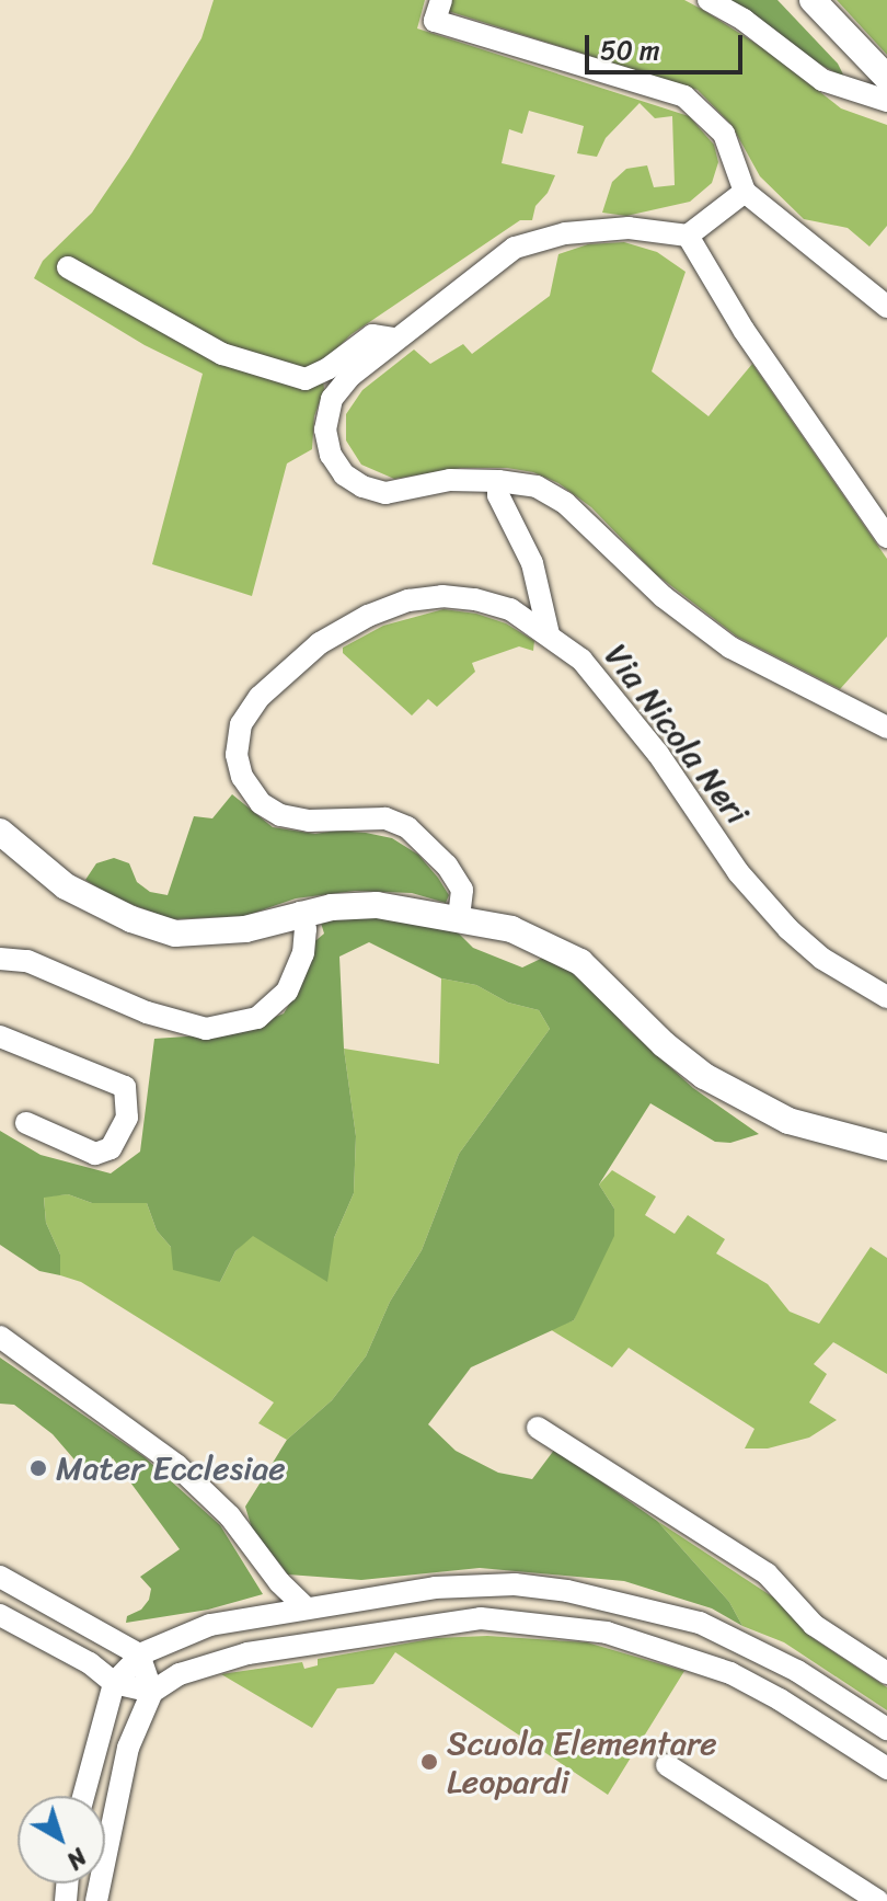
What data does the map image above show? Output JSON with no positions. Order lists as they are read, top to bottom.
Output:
{
  "streets": {
    "street": ["Via Nicola Neri"]
  },
  "places": ["Mater Ecclesiae", "Scuola Elementare Leopardi"],
  "scale_bar": "50 m",
  "north": "bottom right"
}
